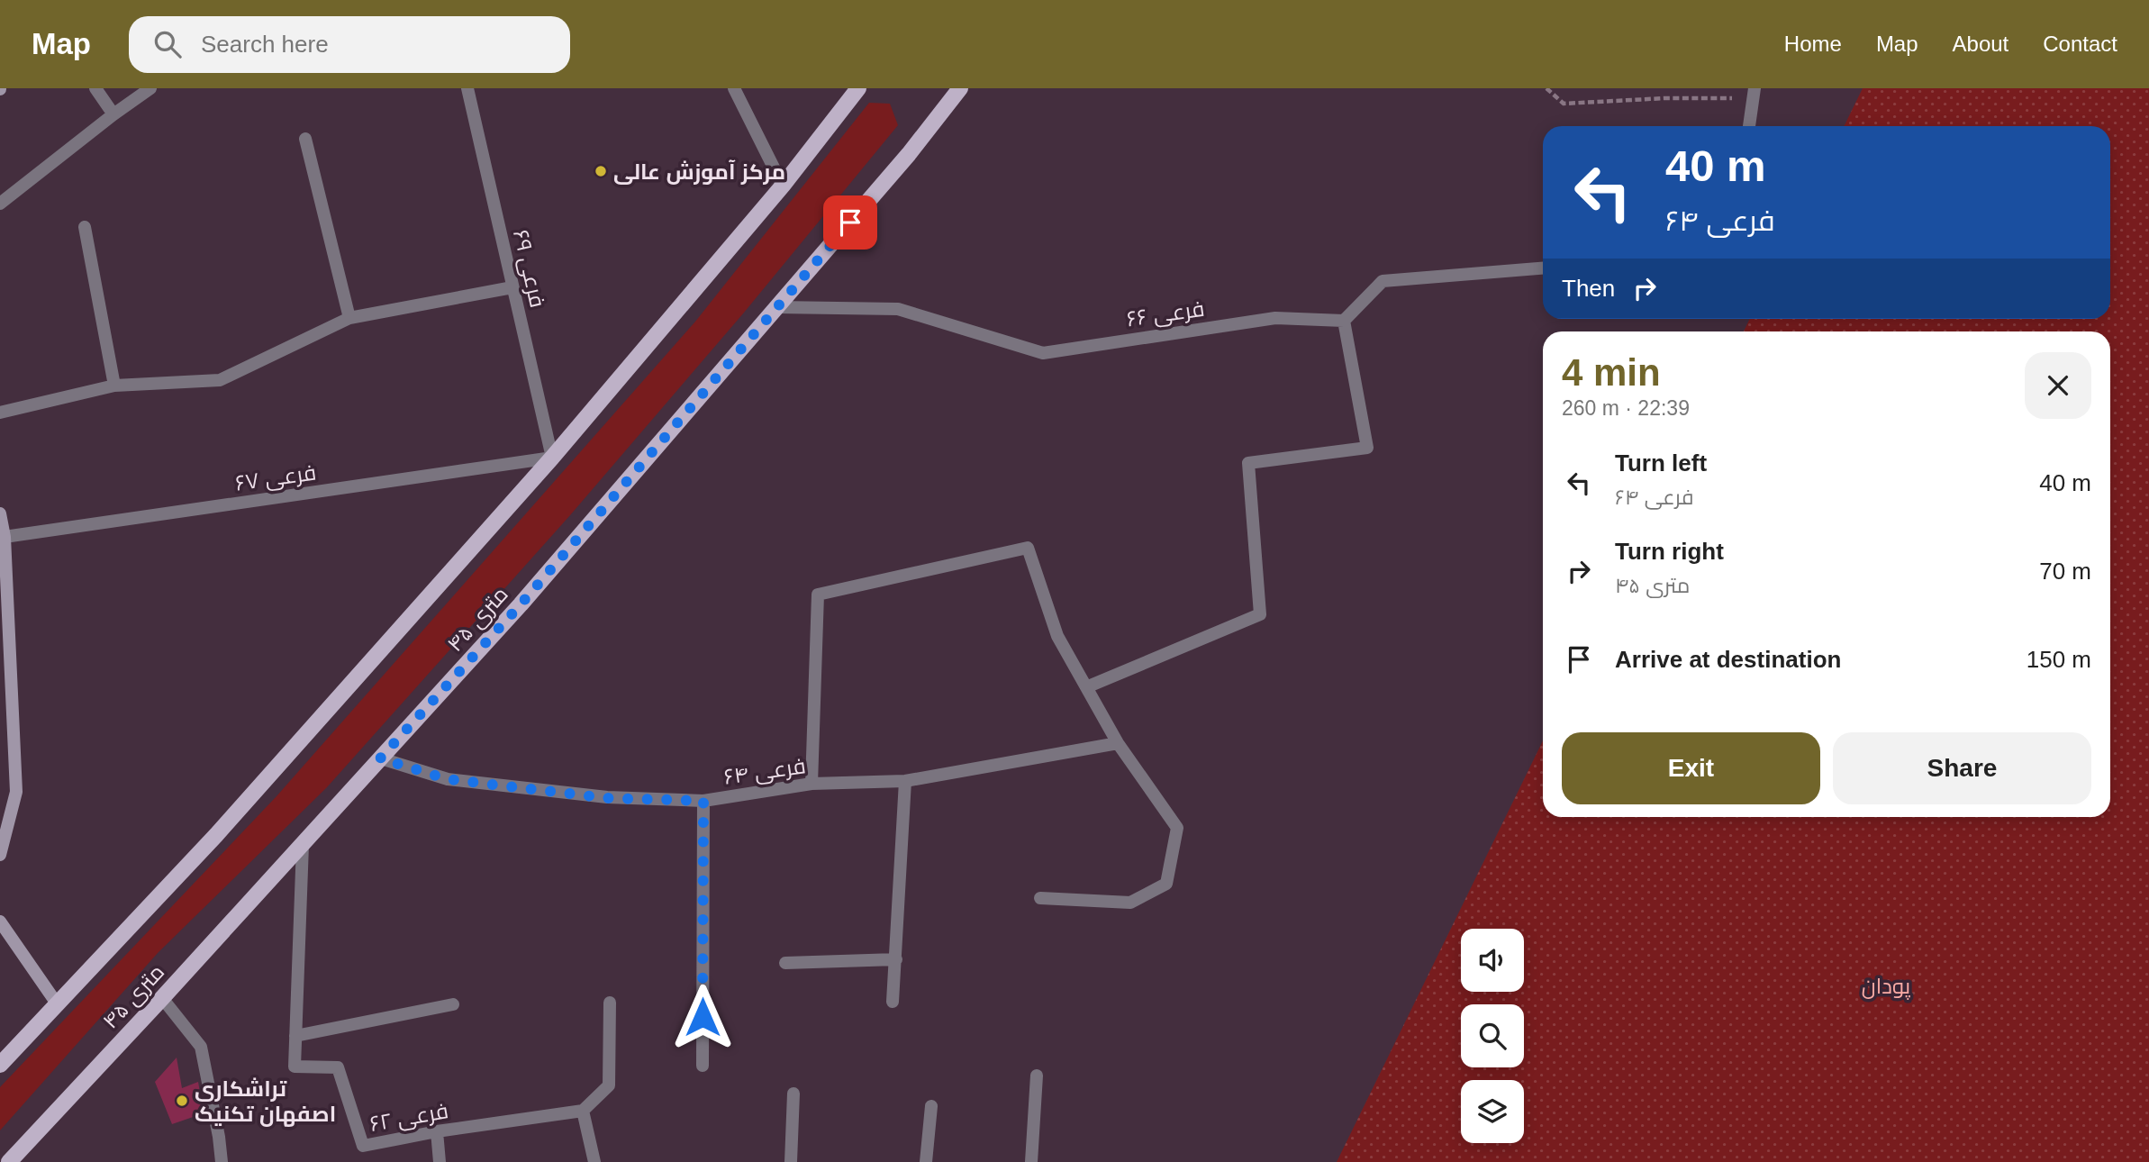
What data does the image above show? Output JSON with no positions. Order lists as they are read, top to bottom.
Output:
{
  "streets": {
    "main road": ["۴۵ متری"],
    "street": [
      "فرعی ۶۹",
      "فرعی ۶۶",
      "فرعی ۶۷",
      "فرعی ۶۴",
      "فرعی ۶۲"
    ]
  },
  "crossings": [
    ["فرعی ۶۹", "فرعی ۶۷"],
    ["فرعی ۶۶", "۴۵ متری"],
    ["۴۵ متری", "فرعی ۶۴"],
    ["۴۵ متری", "فرعی ۶۲"]
  ],
  "parks": ["پودان"],
  "places": ["مرکز آموزش عالی", "تراشکاری اصفهان تکنیک"],
  "page": {
    "header": "Map",
    "search": "Search here",
    "nav": [
      "Home",
      "Map",
      "About",
      "Contact"
    ],
    "turn": ["40 m", "فرعی ۶۴"],
    "then": "Then",
    "heading": ["4 min", "260 m · 22:39"],
    "list": [
      {
        "name": "Turn left",
        "note": "فرعی ۶۴",
        "value": "40 m"
      },
      {
        "name": "Turn right",
        "note": "۴۵ متری",
        "value": "70 m"
      },
      {
        "name": "Arrive at destination",
        "value": "150 m"
      }
    ],
    "buttons": ["Exit", "Share"]
  }
}
